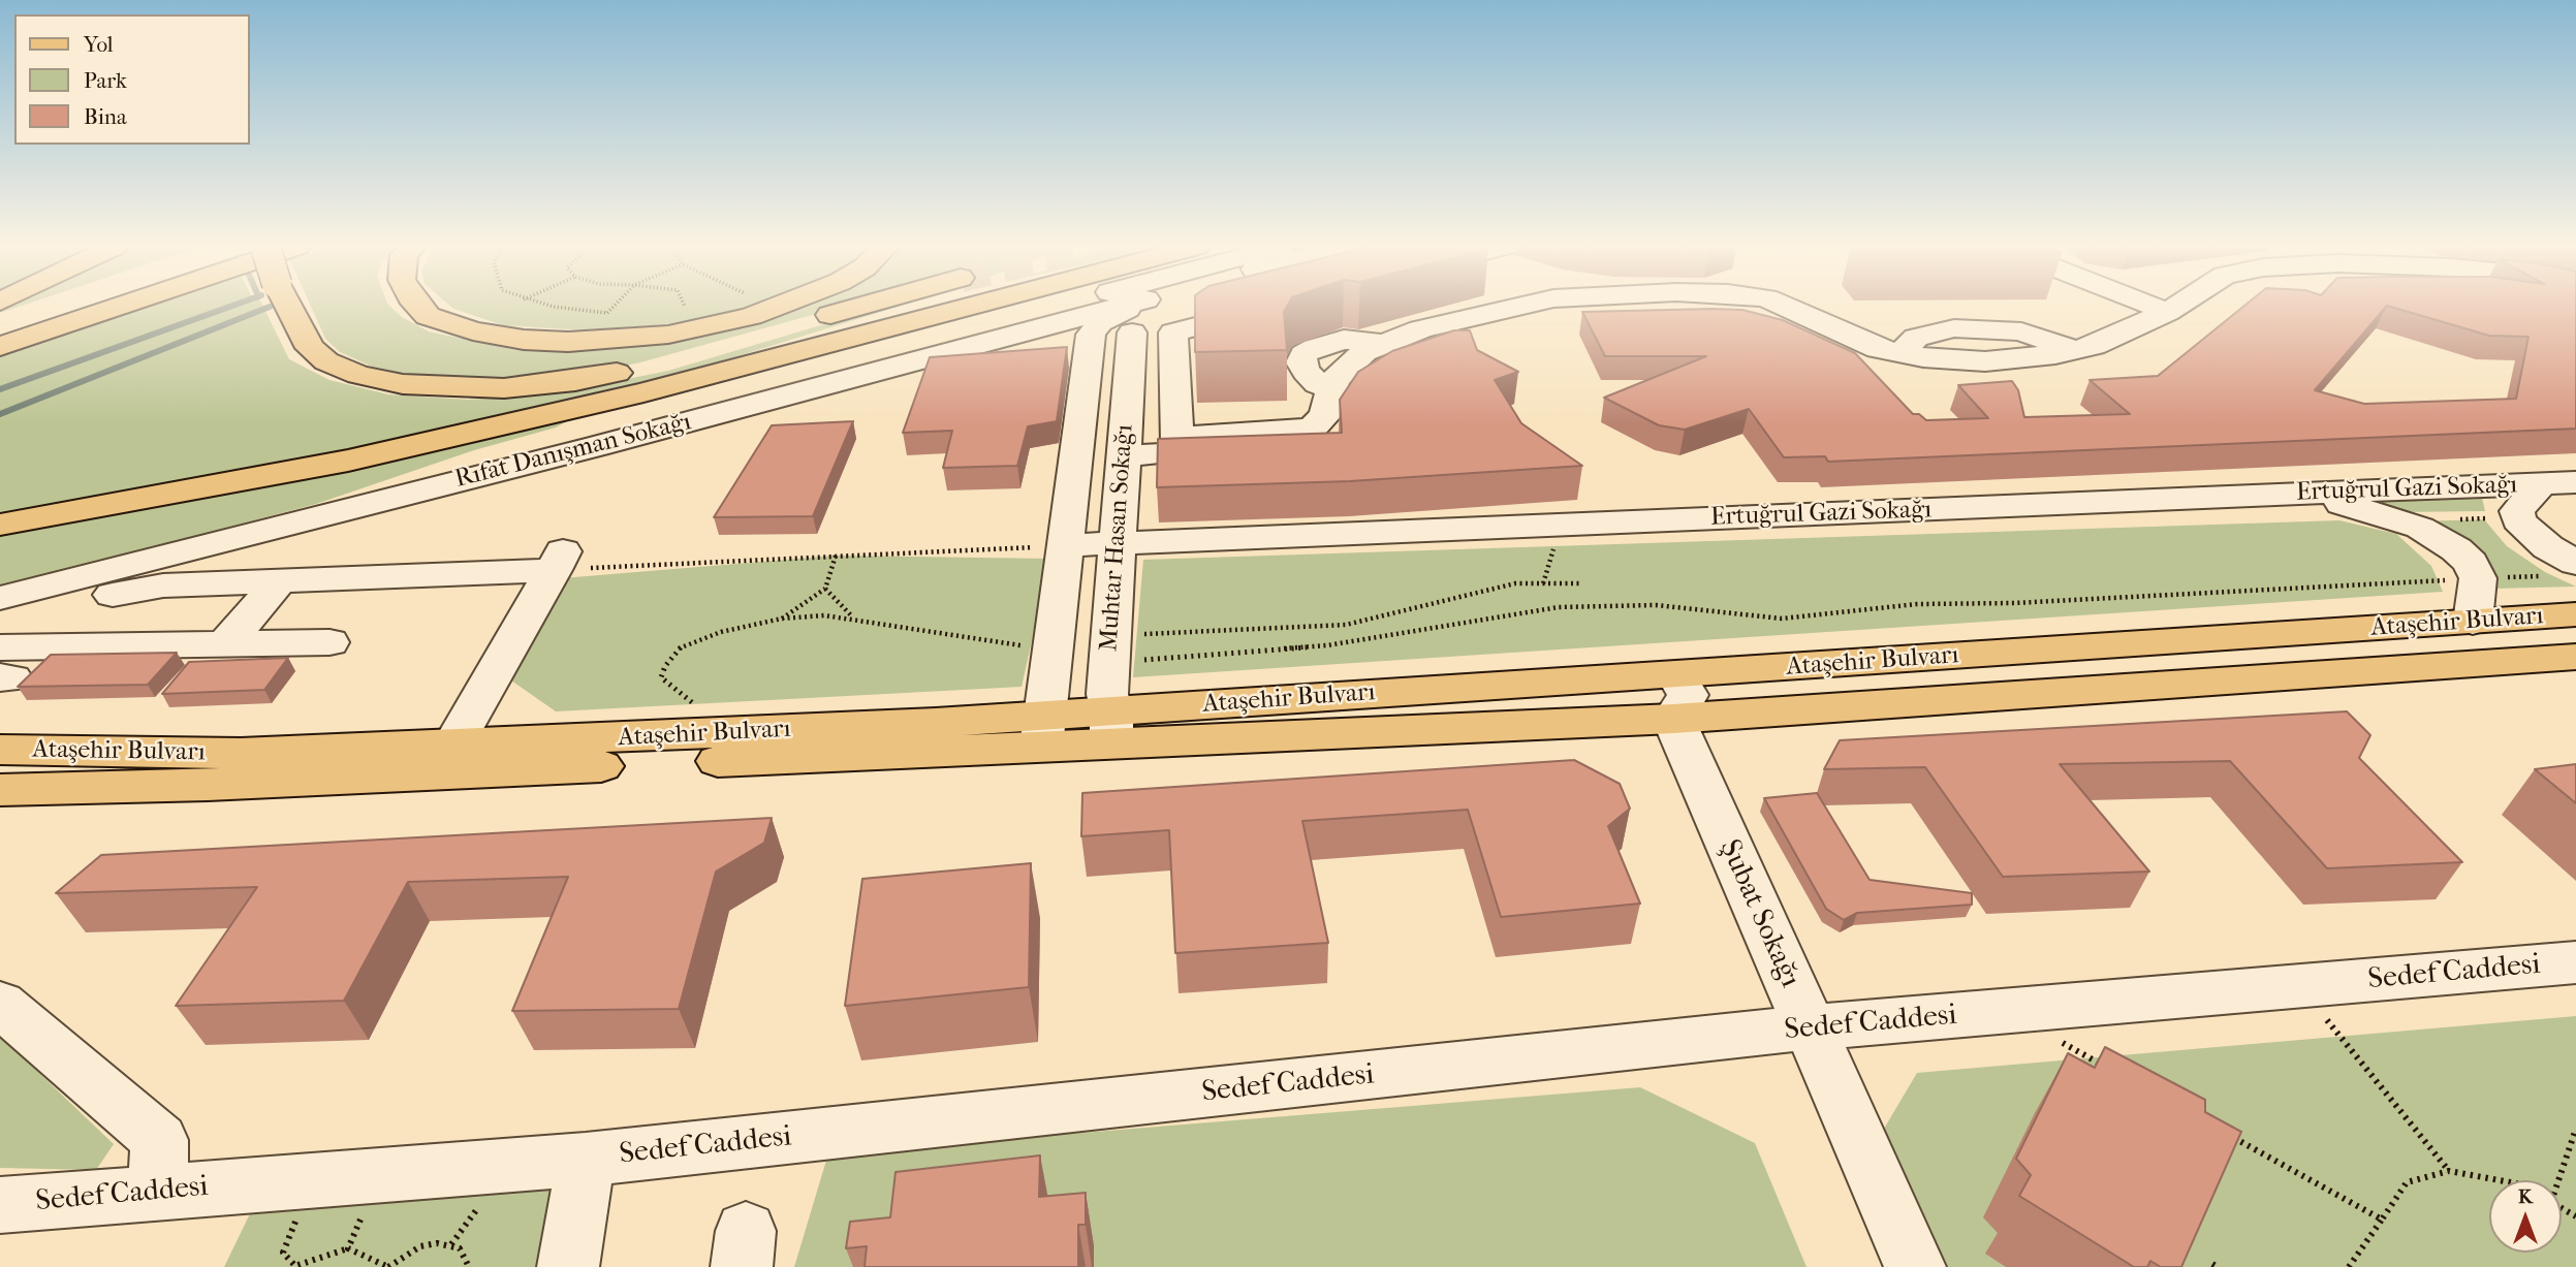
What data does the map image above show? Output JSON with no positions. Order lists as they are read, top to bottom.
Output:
{
  "streets": {
    "main road": ["Ataşehir Bulvarı"],
    "street": [
      "Rıfat Danışman Sokağı",
      "Ertuğrul Gazi Sokağı",
      "Muhtar Hasan Sokağı",
      "Şubat Sokağı",
      "Sedef Caddesi"
    ]
  },
  "crossings": [
    ["Rıfat Danışman Sokağı", "Muhtar Hasan Sokağı"],
    ["Ertuğrul Gazi Sokağı", "Muhtar Hasan Sokağı"],
    ["Muhtar Hasan Sokağı", "Ataşehir Bulvarı"],
    ["Ataşehir Bulvarı", "Şubat Sokağı"],
    ["Şubat Sokağı", "Sedef Caddesi"]
  ],
  "legend": ["Yol", "Park", "Bina"],
  "north": "top"
}
